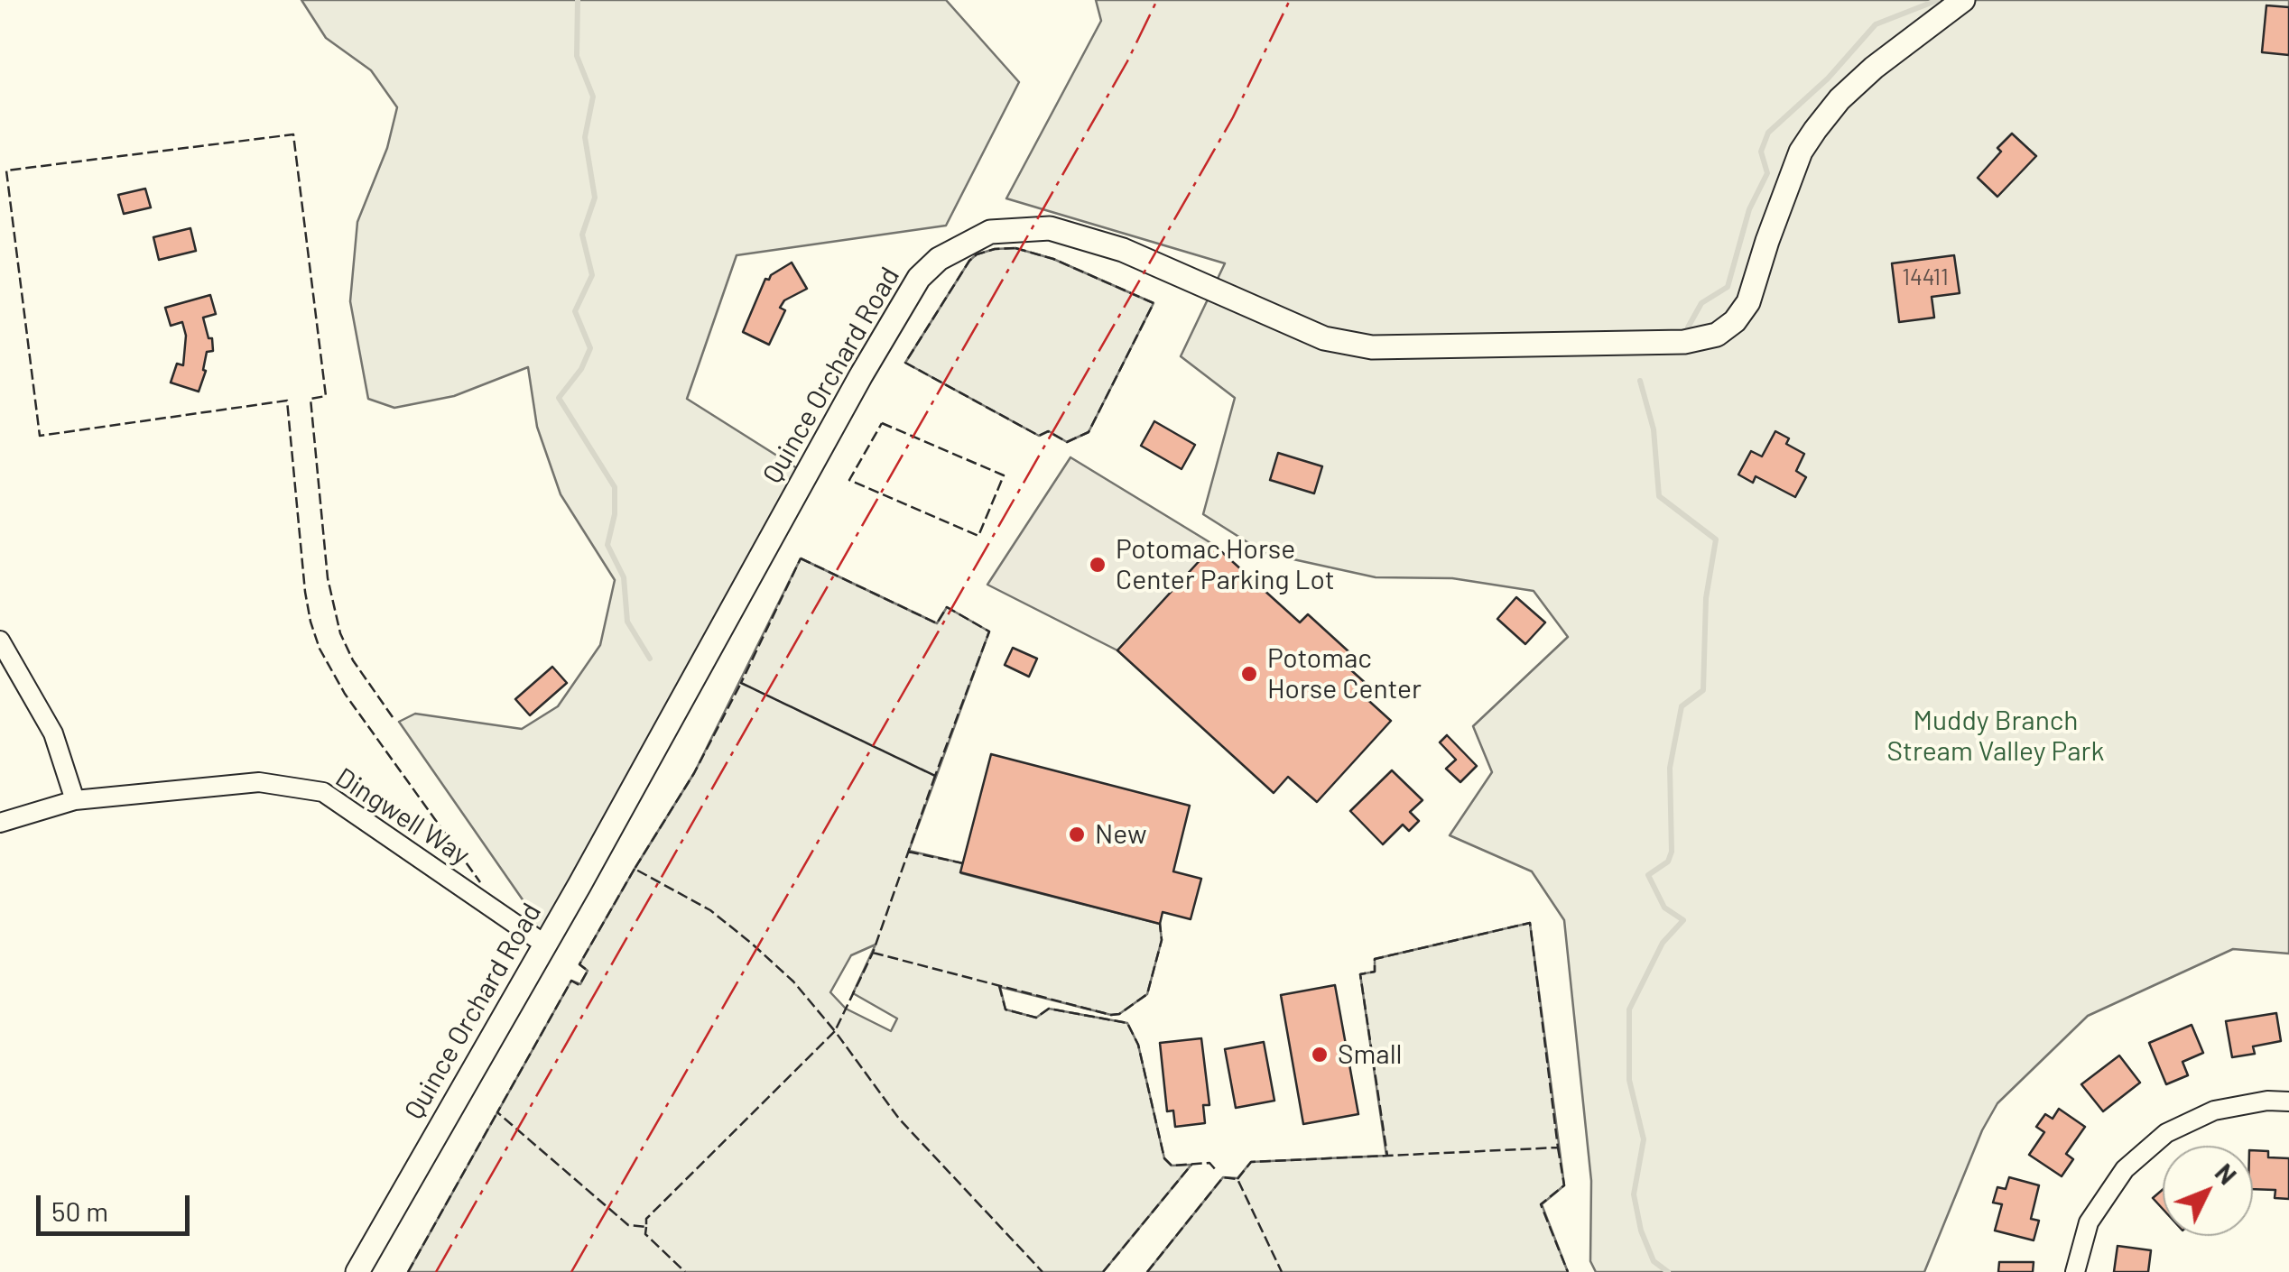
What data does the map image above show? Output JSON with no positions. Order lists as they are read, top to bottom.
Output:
{
  "streets": {
    "street": ["Quince Orchard Road", "Dingwell Way"]
  },
  "crossings": [
    ["Quince Orchard Road", "Dingwell Way"]
  ],
  "parks": ["Muddy Branch Stream Valley Park"],
  "places": [
    "Potomac Horse Center Parking Lot",
    "Potomac Horse Center",
    "New",
    "Small"
  ],
  "house_numbers": ["14411"],
  "scale_bar": "50 m",
  "north": "top right"
}
